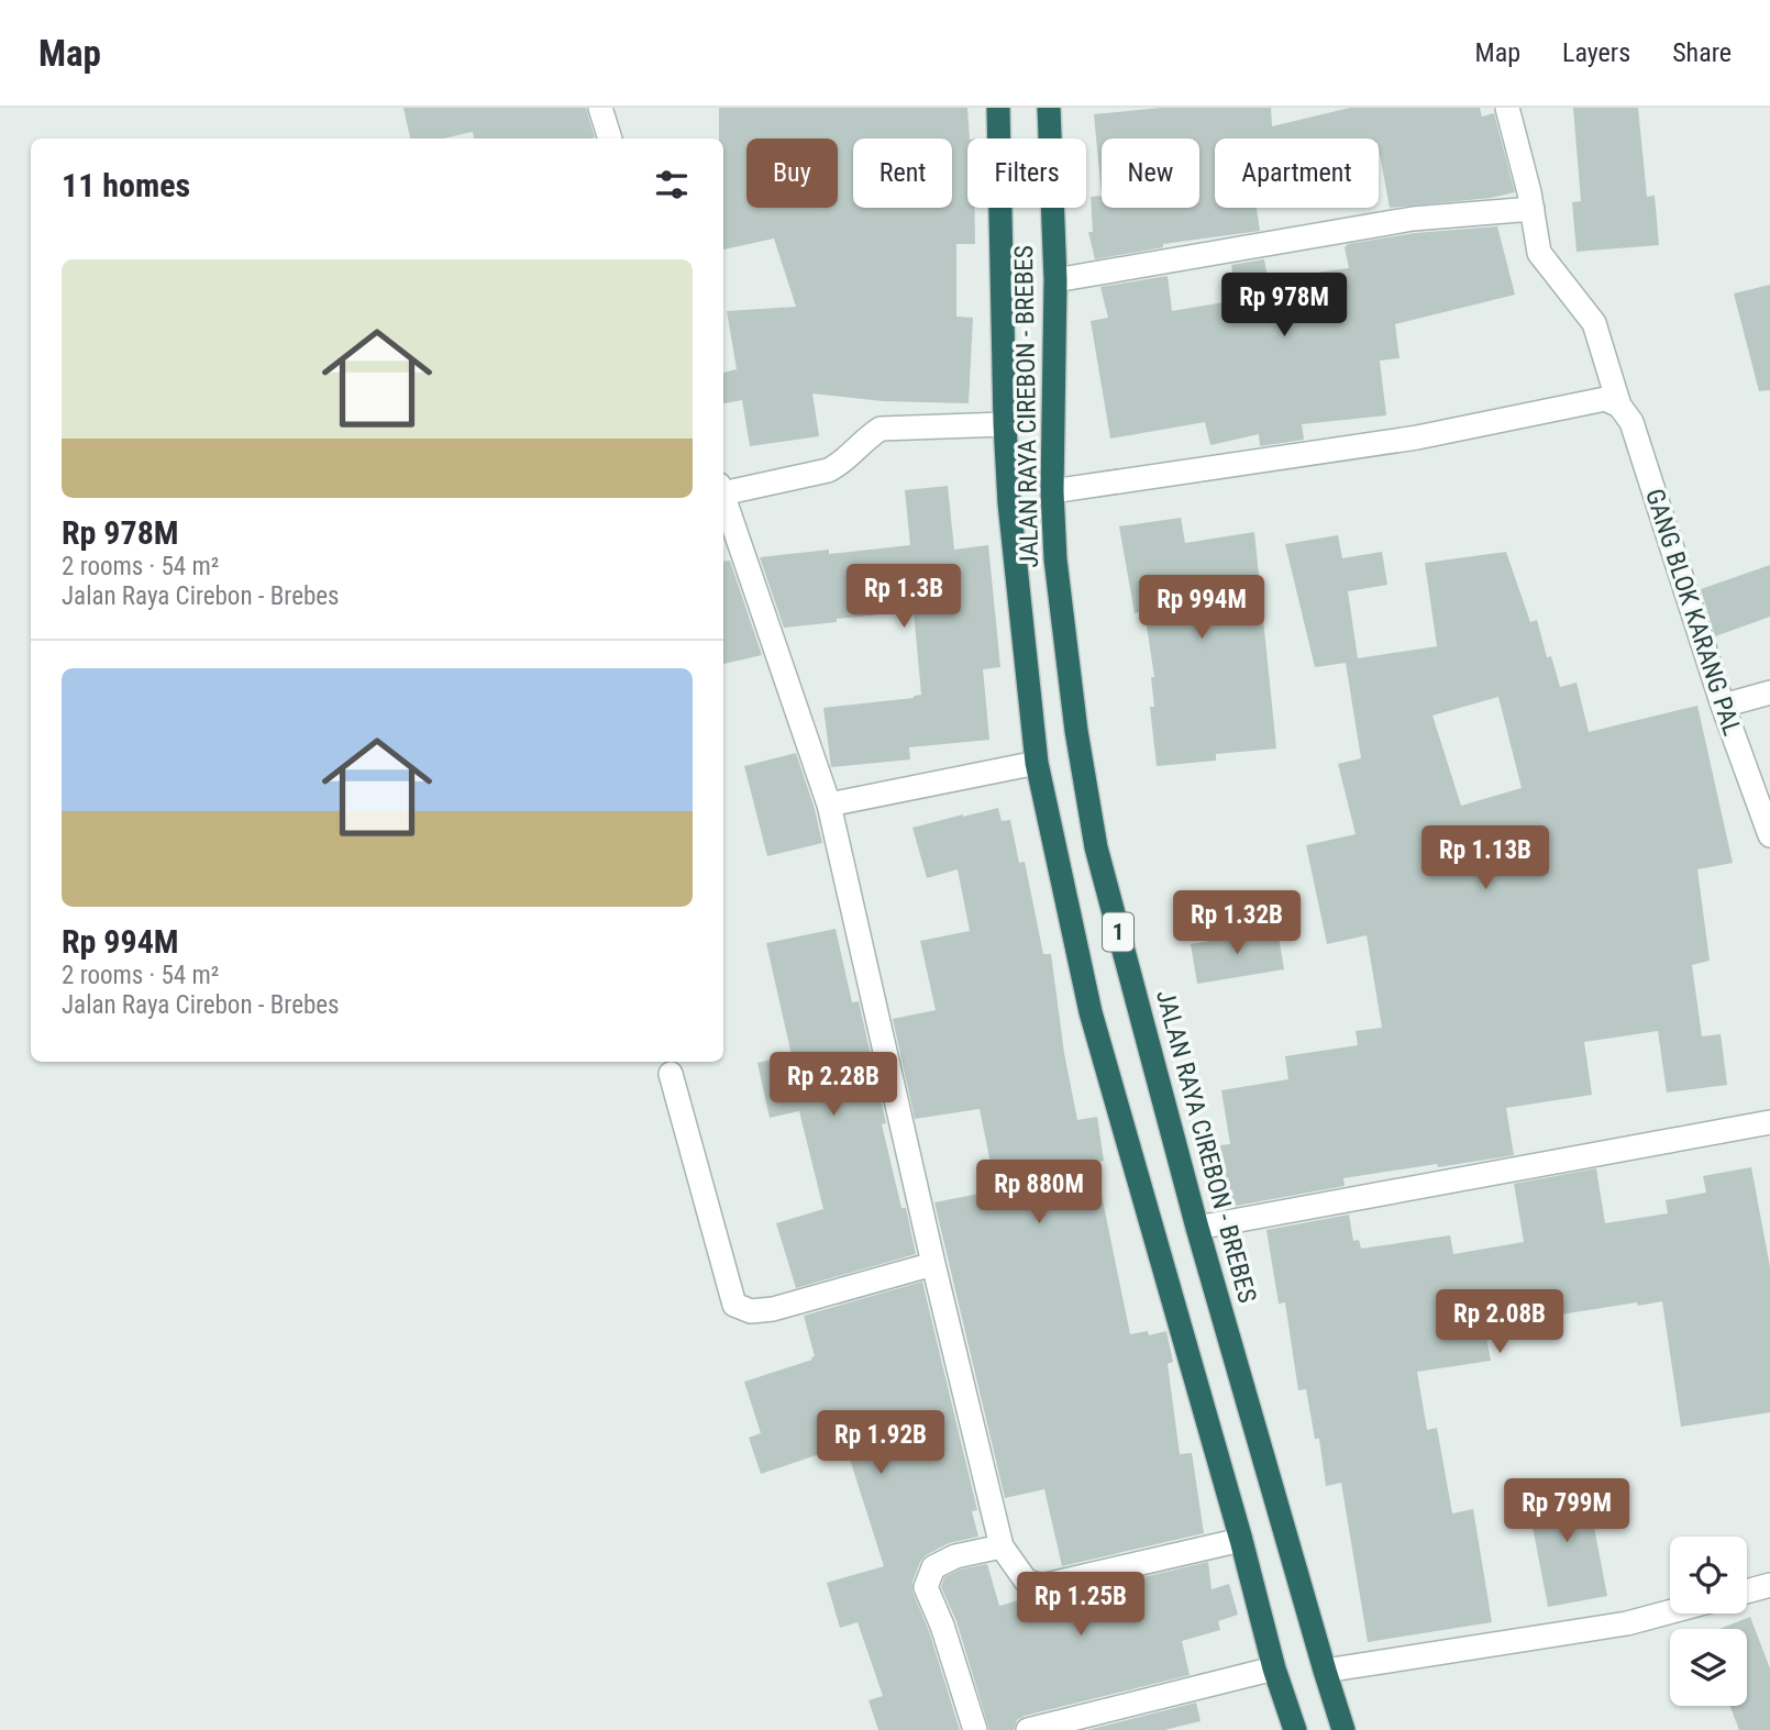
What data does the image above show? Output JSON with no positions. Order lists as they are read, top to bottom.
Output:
{
  "streets": {
    "highway": ["JALAN RAYA CIREBON - BREBES", "1"],
    "street": ["GANG BLOK KARANG PAL"]
  },
  "page": {
    "header": "Map",
    "nav": ["Map", "Layers", "Share"],
    "chip": [
      "Buy",
      "Rent",
      "Filters",
      "New",
      "Apartment"
    ],
    "heading": "11 homes",
    "list": [
      {
        "name": "Rp 978M",
        "note": "2 rooms · 54 m² · Jalan Raya Cirebon - Brebes"
      },
      {
        "name": "Rp 994M",
        "note": "2 rooms · 54 m² · Jalan Raya Cirebon - Brebes"
      }
    ],
    "price": [
      "Rp 978M",
      "Rp 1.3B",
      "Rp 994M",
      "Rp 1.13B",
      "Rp 1.32B",
      "Rp 2.28B",
      "Rp 880M",
      "Rp 2.08B",
      "Rp 1.92B",
      "Rp 799M",
      "Rp 1.25B"
    ]
  }
}
